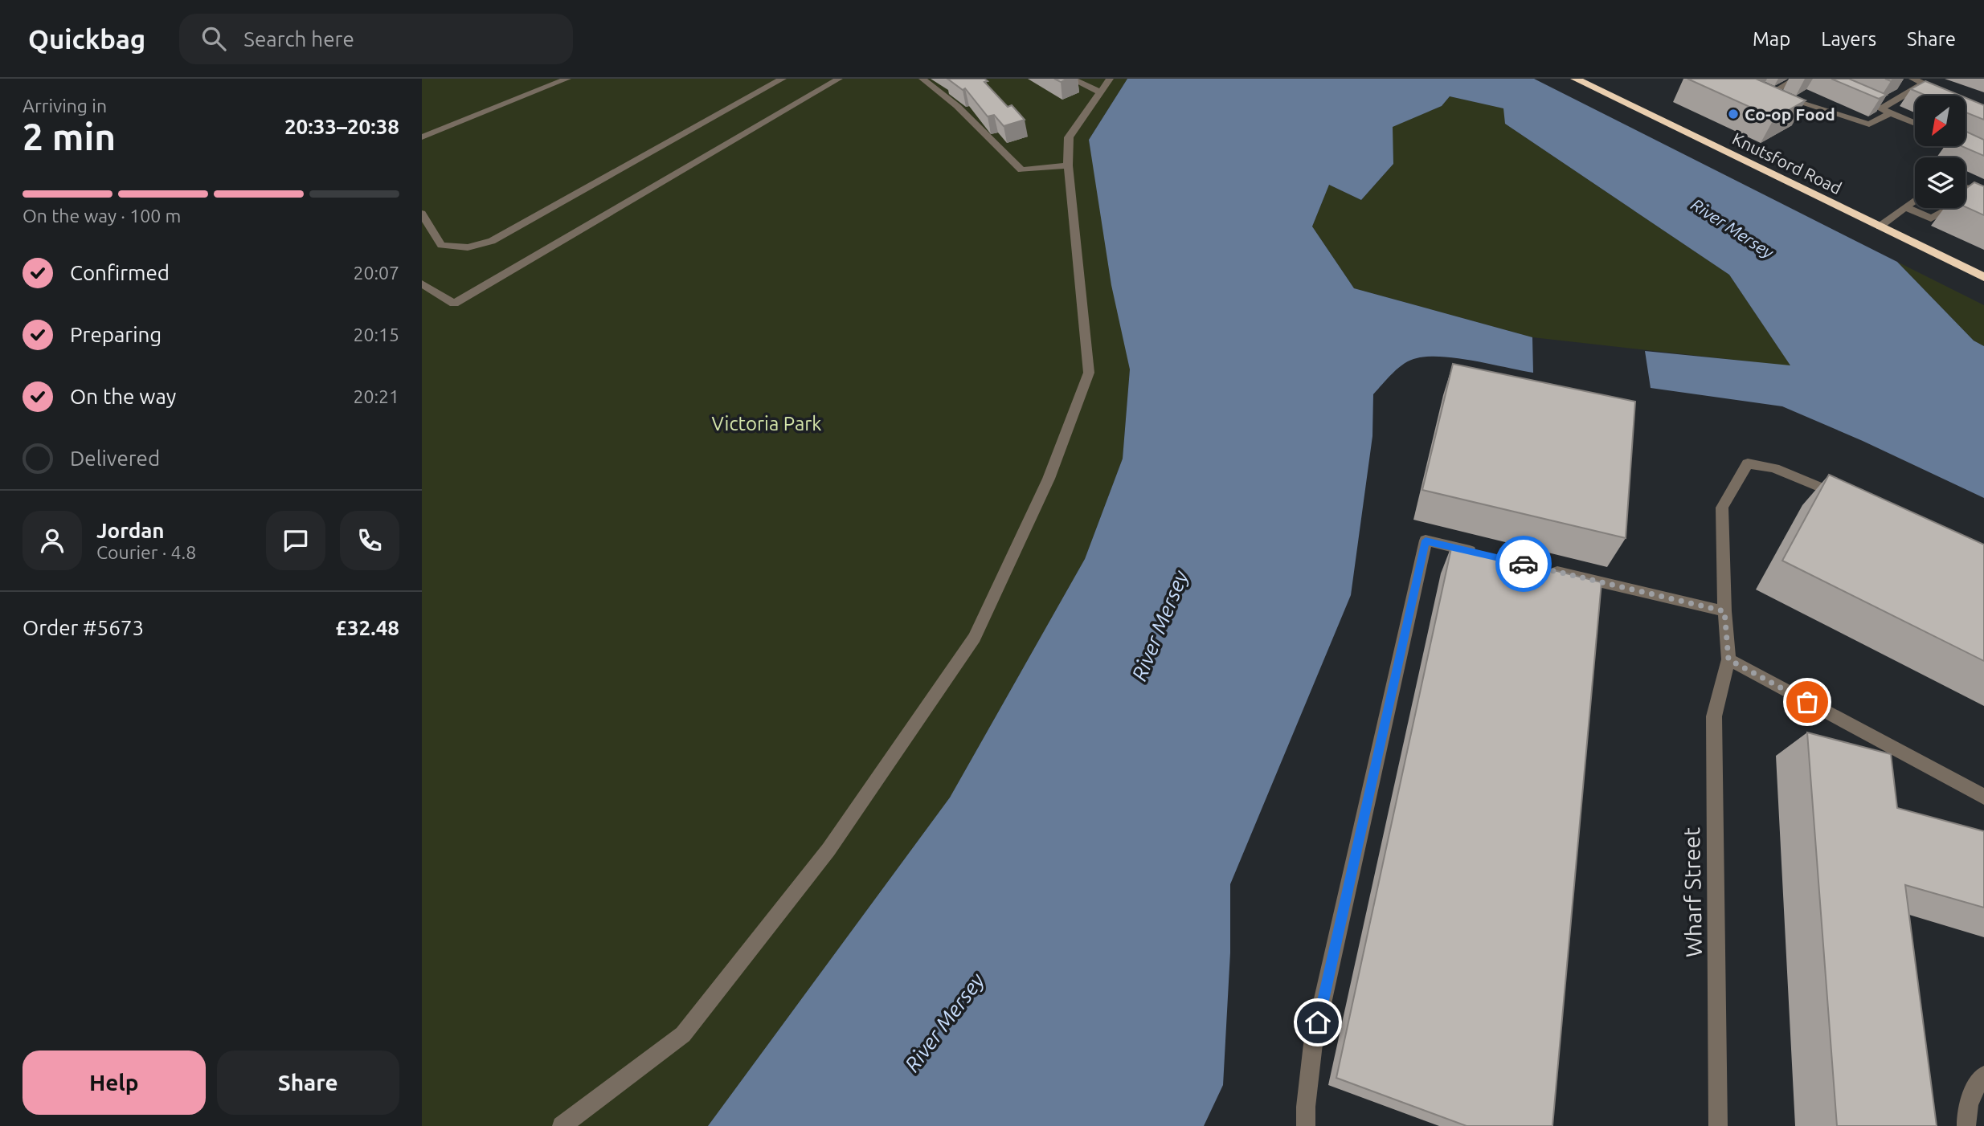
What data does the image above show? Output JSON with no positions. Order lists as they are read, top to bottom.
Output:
{
  "streets": {
    "highway": ["Knutsford Road"],
    "street": ["Wharf Street"]
  },
  "water": ["River Mersey"],
  "parks": ["Victoria Park"],
  "places": ["Co-op Food"],
  "north": "bottom left",
  "page": {
    "header": "Quickbag",
    "search": "Search here",
    "nav": ["Map", "Layers", "Share"],
    "heading": ["2 min", "Arriving in", "20:33–20:38"],
    "panel": [
      "Jordan",
      "Courier · 4.8",
      "Order #5673",
      "£32.48"
    ],
    "bar": "On the way · 100 m",
    "list": [
      ["Confirmed", "20:07"],
      ["Preparing", "20:15"],
      ["On the way", "20:21"],
      "Delivered"
    ],
    "buttons": ["Help", "Share"]
  }
}
